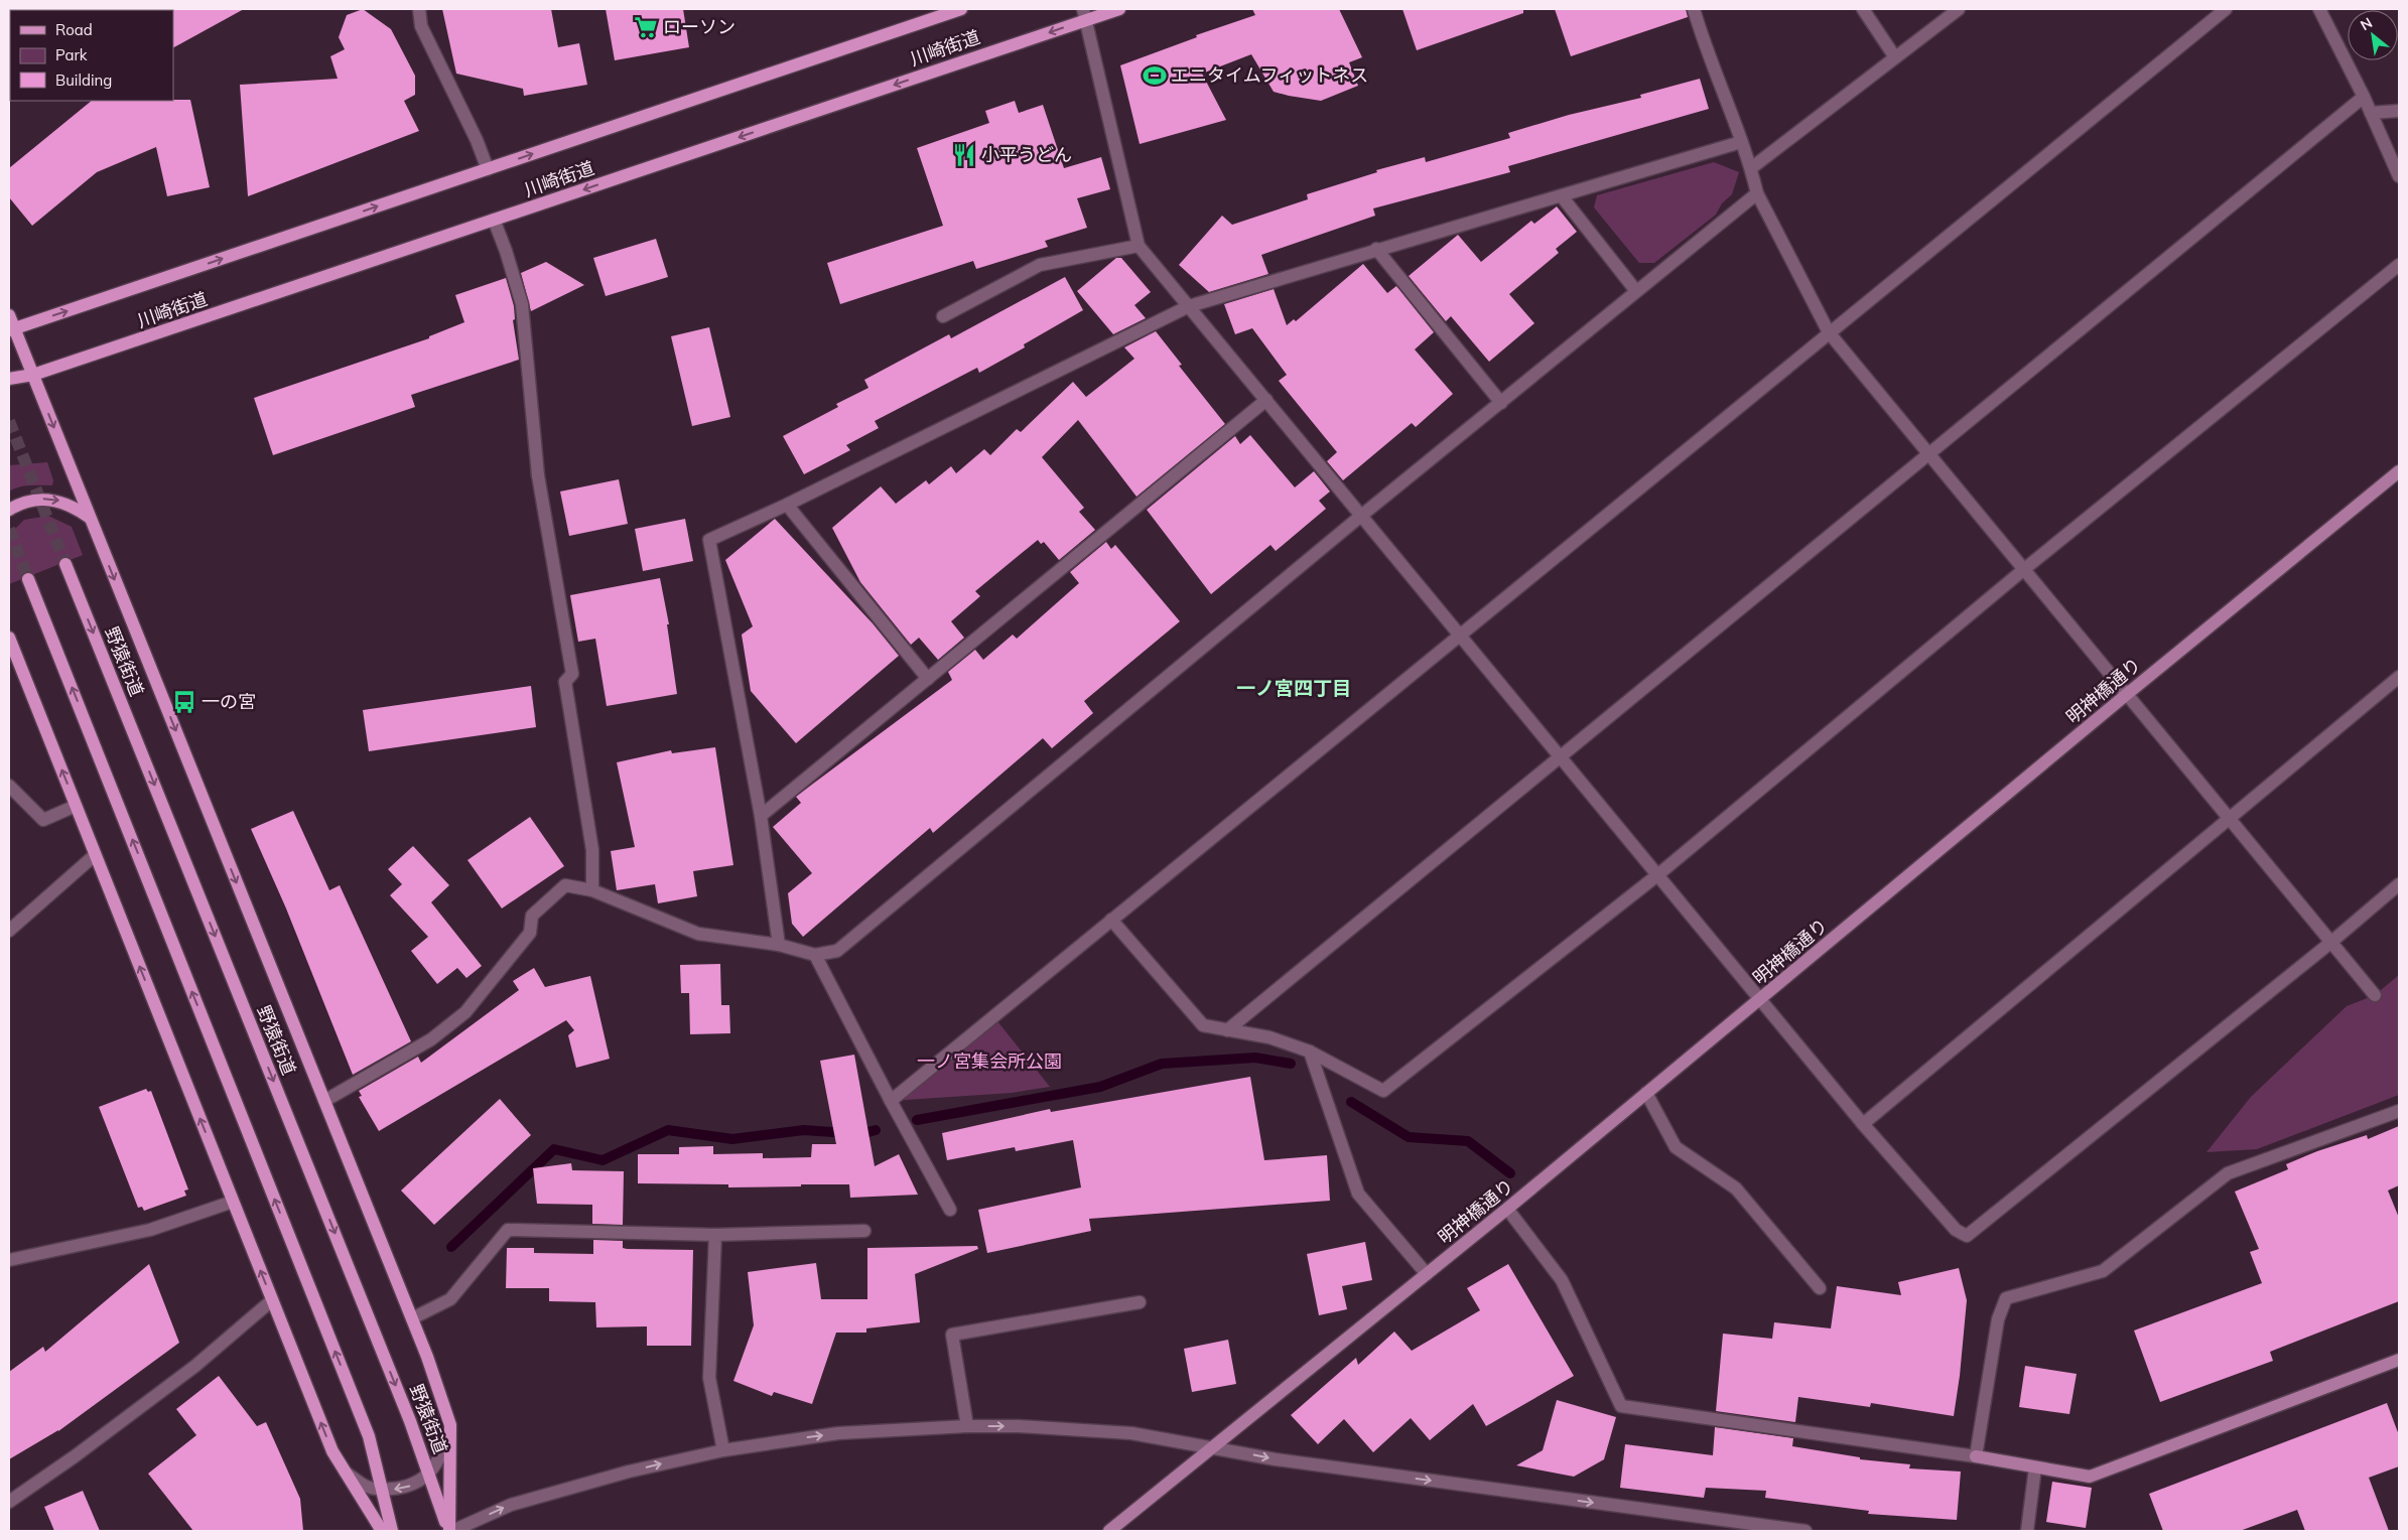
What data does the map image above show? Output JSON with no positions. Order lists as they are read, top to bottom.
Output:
{
  "streets": {
    "main road": ["川崎街道", "野猿街道"],
    "street": ["明神橋通り"]
  },
  "districts": ["一ノ宮四丁目"],
  "parks": ["一ノ宮集会所公園"],
  "places": {
    "supermarket": ["ローソン"],
    "sports": ["エニタイムフィットネス"],
    "restaurant": ["小平うどん"],
    "bus stop": ["一の宮"]
  },
  "legend": ["Road", "Park", "Building"],
  "north": "top left"
}
